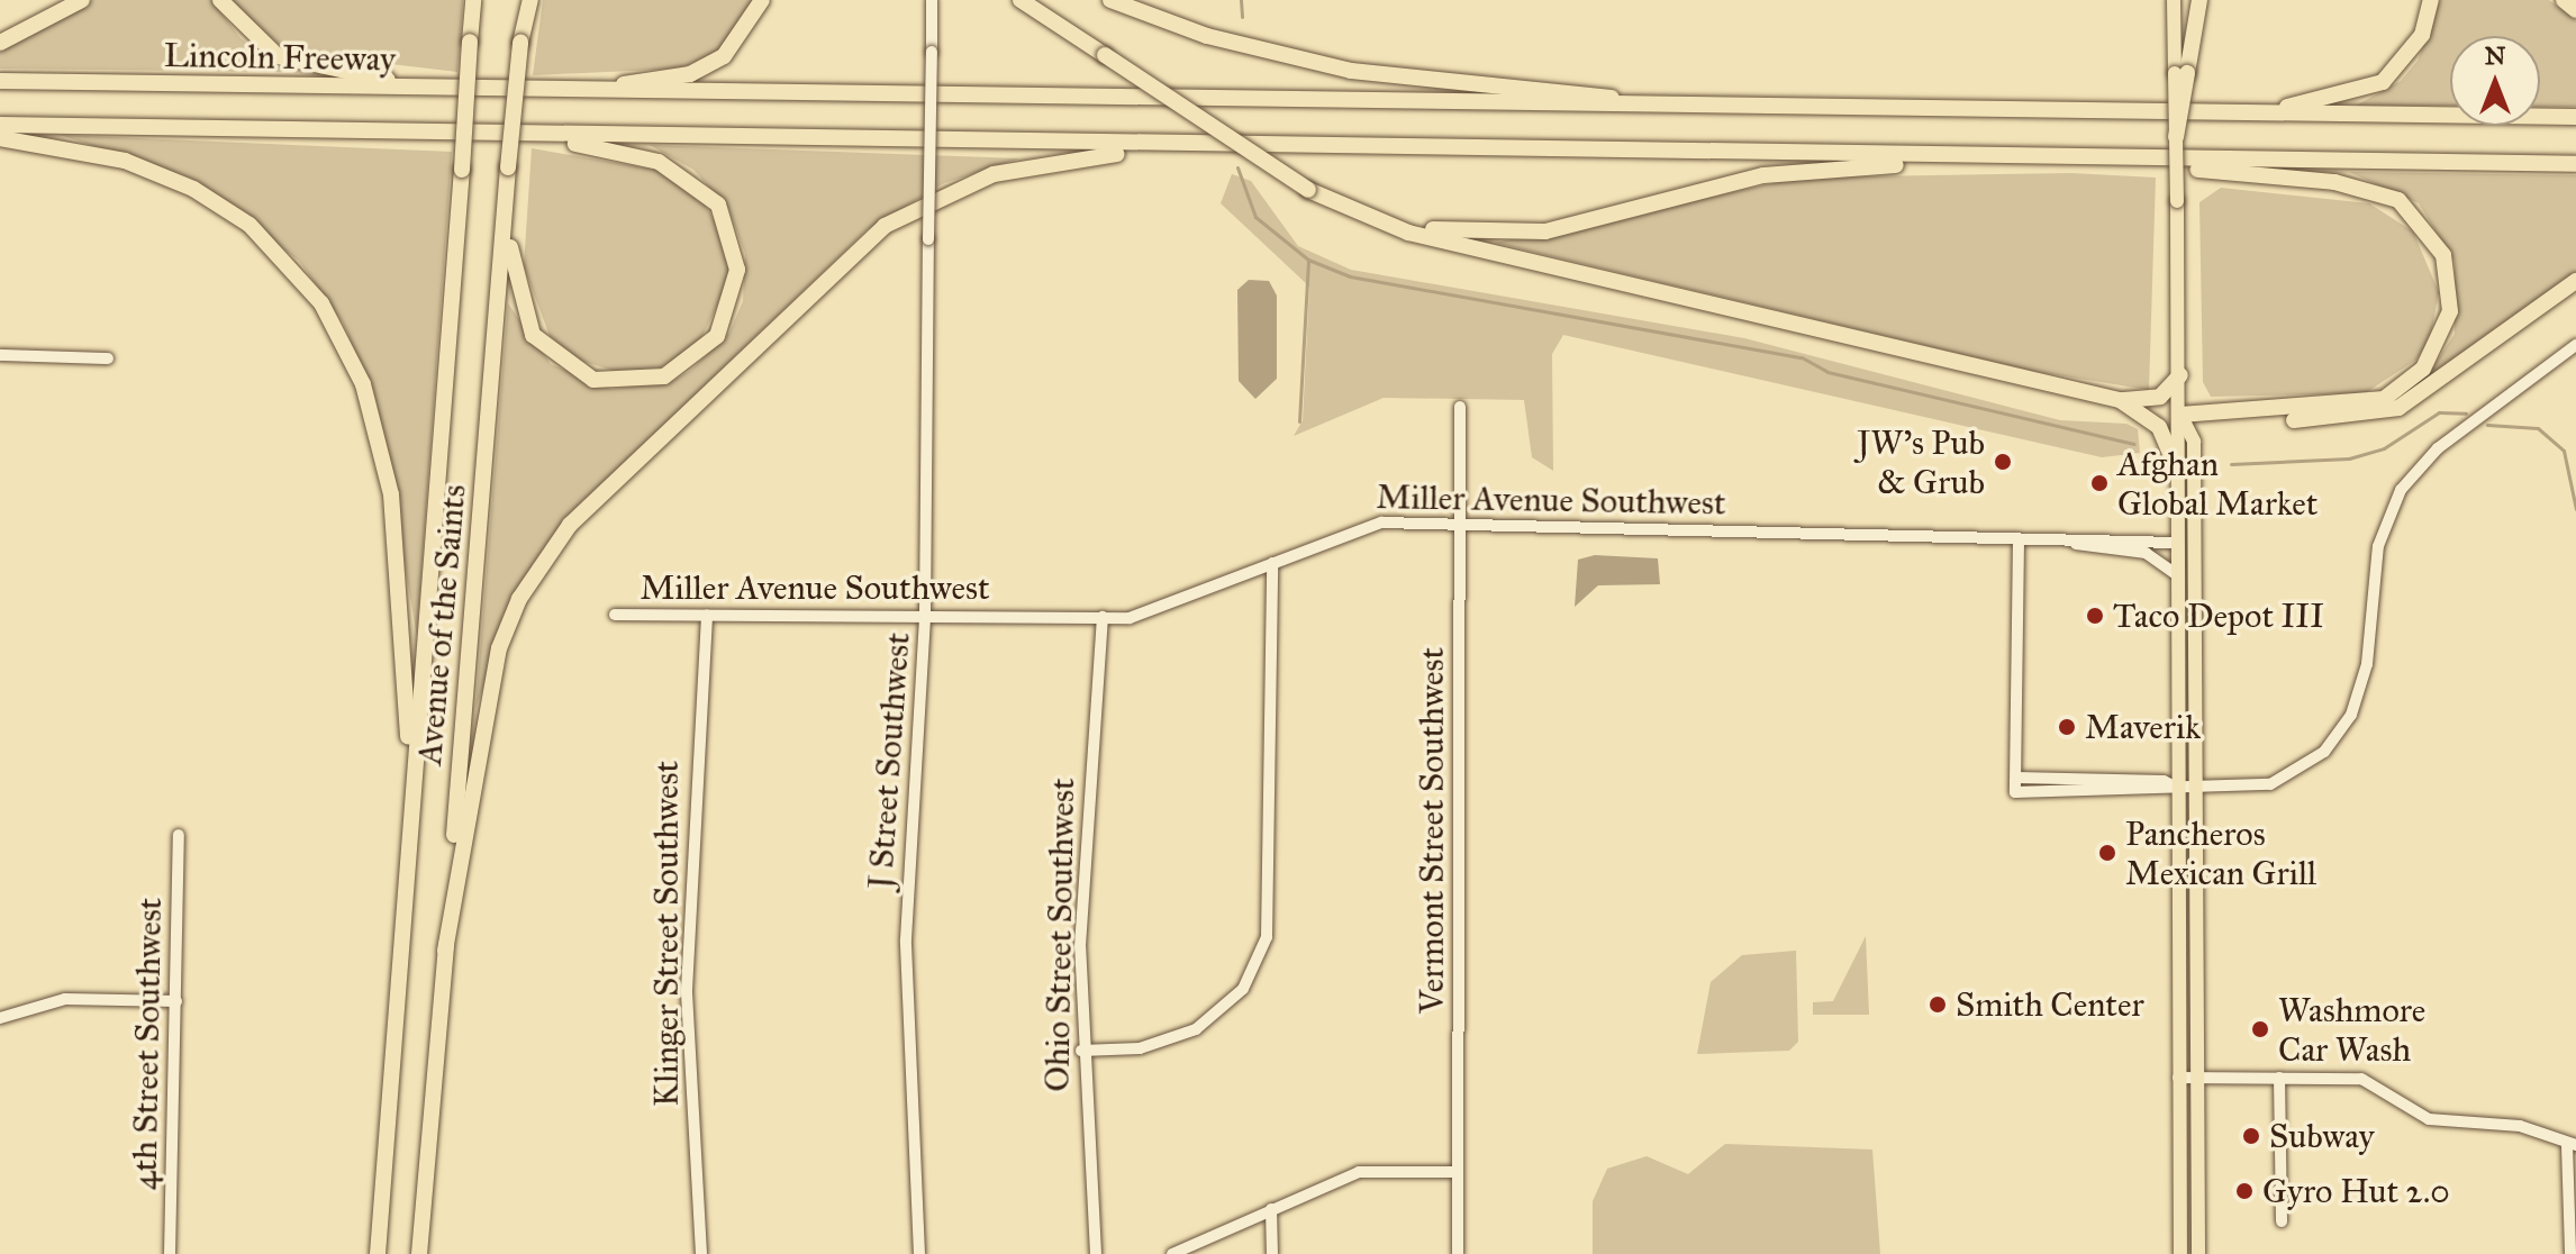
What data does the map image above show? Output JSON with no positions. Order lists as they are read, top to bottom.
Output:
{
  "streets": {
    "highway": ["Lincoln Freeway", "Avenue of the Saints"],
    "street": [
      "Miller Avenue Southwest",
      "J Street Southwest",
      "Vermont Street Southwest",
      "Klinger Street Southwest",
      "Ohio Street Southwest",
      "4th Street Southwest"
    ]
  },
  "crossings": [
    ["Miller Avenue Southwest", "J Street Southwest"],
    ["Miller Avenue Southwest", "Vermont Street Southwest"],
    ["Miller Avenue Southwest", "Klinger Street Southwest"],
    ["Miller Avenue Southwest", "Ohio Street Southwest"]
  ],
  "places": [
    "JW's Pub & Grub",
    "Afghan Global Market",
    "Taco Depot III",
    "Maverik",
    "Pancheros Mexican Grill",
    "Smith Center",
    "Washmore Car Wash",
    "Subway",
    "Gyro Hut 2.0"
  ],
  "north": "top"
}
